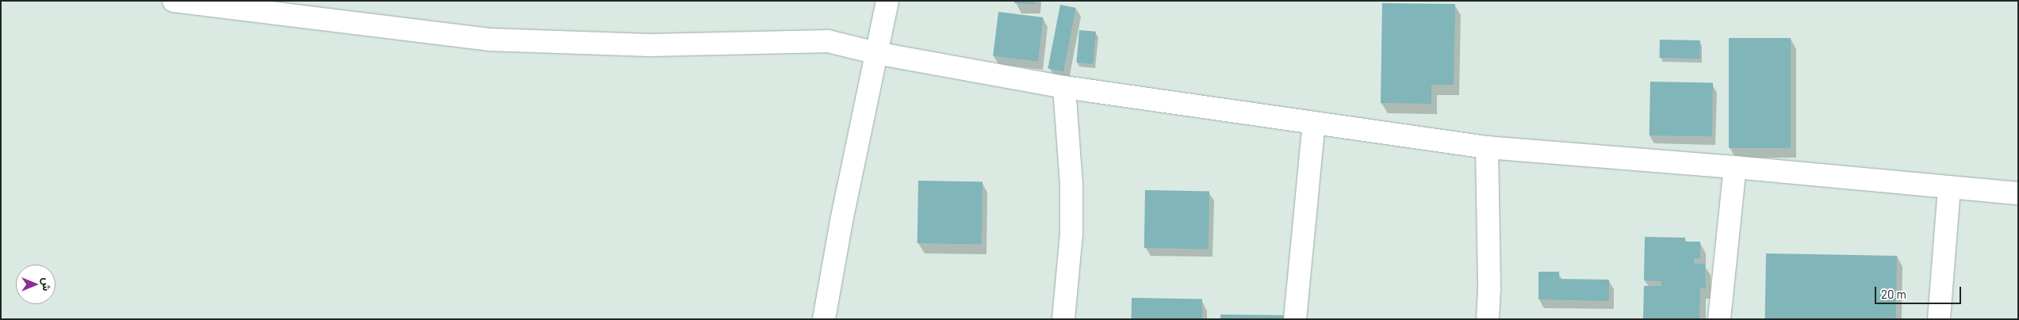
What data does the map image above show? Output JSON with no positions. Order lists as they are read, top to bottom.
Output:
{
  "scale_bar": "20 m",
  "north": "right"
}
